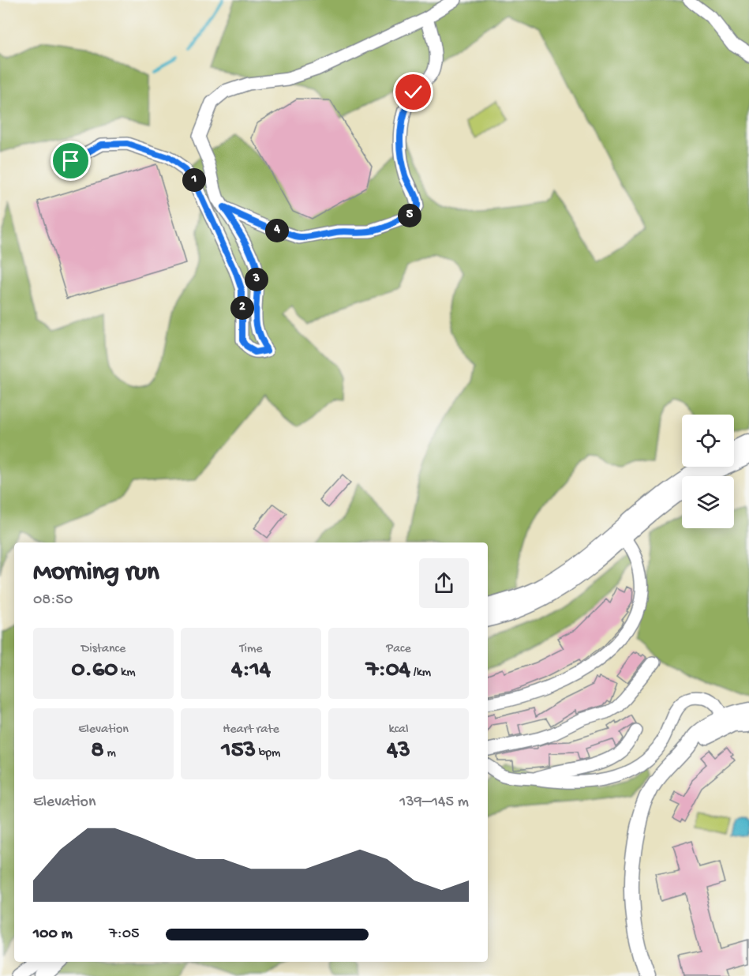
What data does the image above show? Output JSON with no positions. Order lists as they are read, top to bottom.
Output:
{
  "page": {
    "pins": [
      "1",
      "5",
      "4",
      "3",
      "2"
    ],
    "heading": ["Morning run", "08:50"],
    "stats": [
      ["Distance", "0.60 km"],
      ["Time", "4:14"],
      ["Pace", "7:04 /km"],
      ["Elevation", "8 m"],
      ["Heart rate", "153 bpm"],
      ["kcal", "43"]
    ],
    "chart": ["Elevation", "139–145 m"],
    "list": [
      {
        "name": "100 m",
        "note": "7:05"
      }
    ]
  }
}
